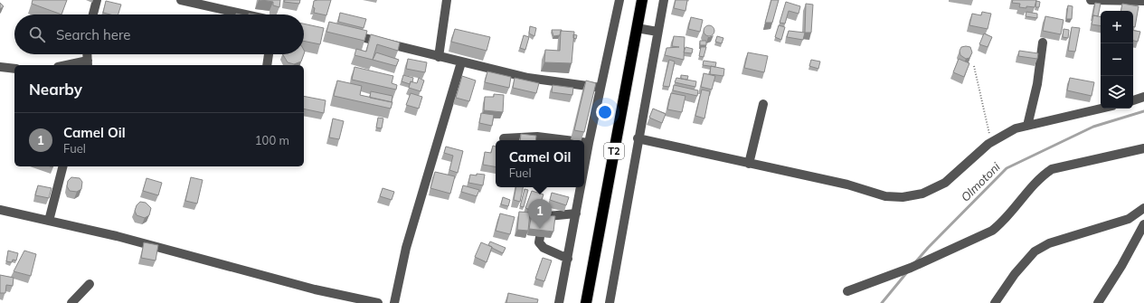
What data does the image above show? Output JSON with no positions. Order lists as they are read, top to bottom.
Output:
{
  "streets": {
    "highway": ["T2"]
  },
  "water": ["Olmotoni"],
  "page": {
    "map_buttons": ["+", "−"],
    "search": "Search here",
    "heading": "Nearby",
    "list": [
      {
        "mark": "1",
        "name": "Camel Oil",
        "note": "Fuel",
        "value": "100 m"
      }
    ],
    "popup": ["Camel Oil", "Fuel"],
    "pins": "1"
  }
}
